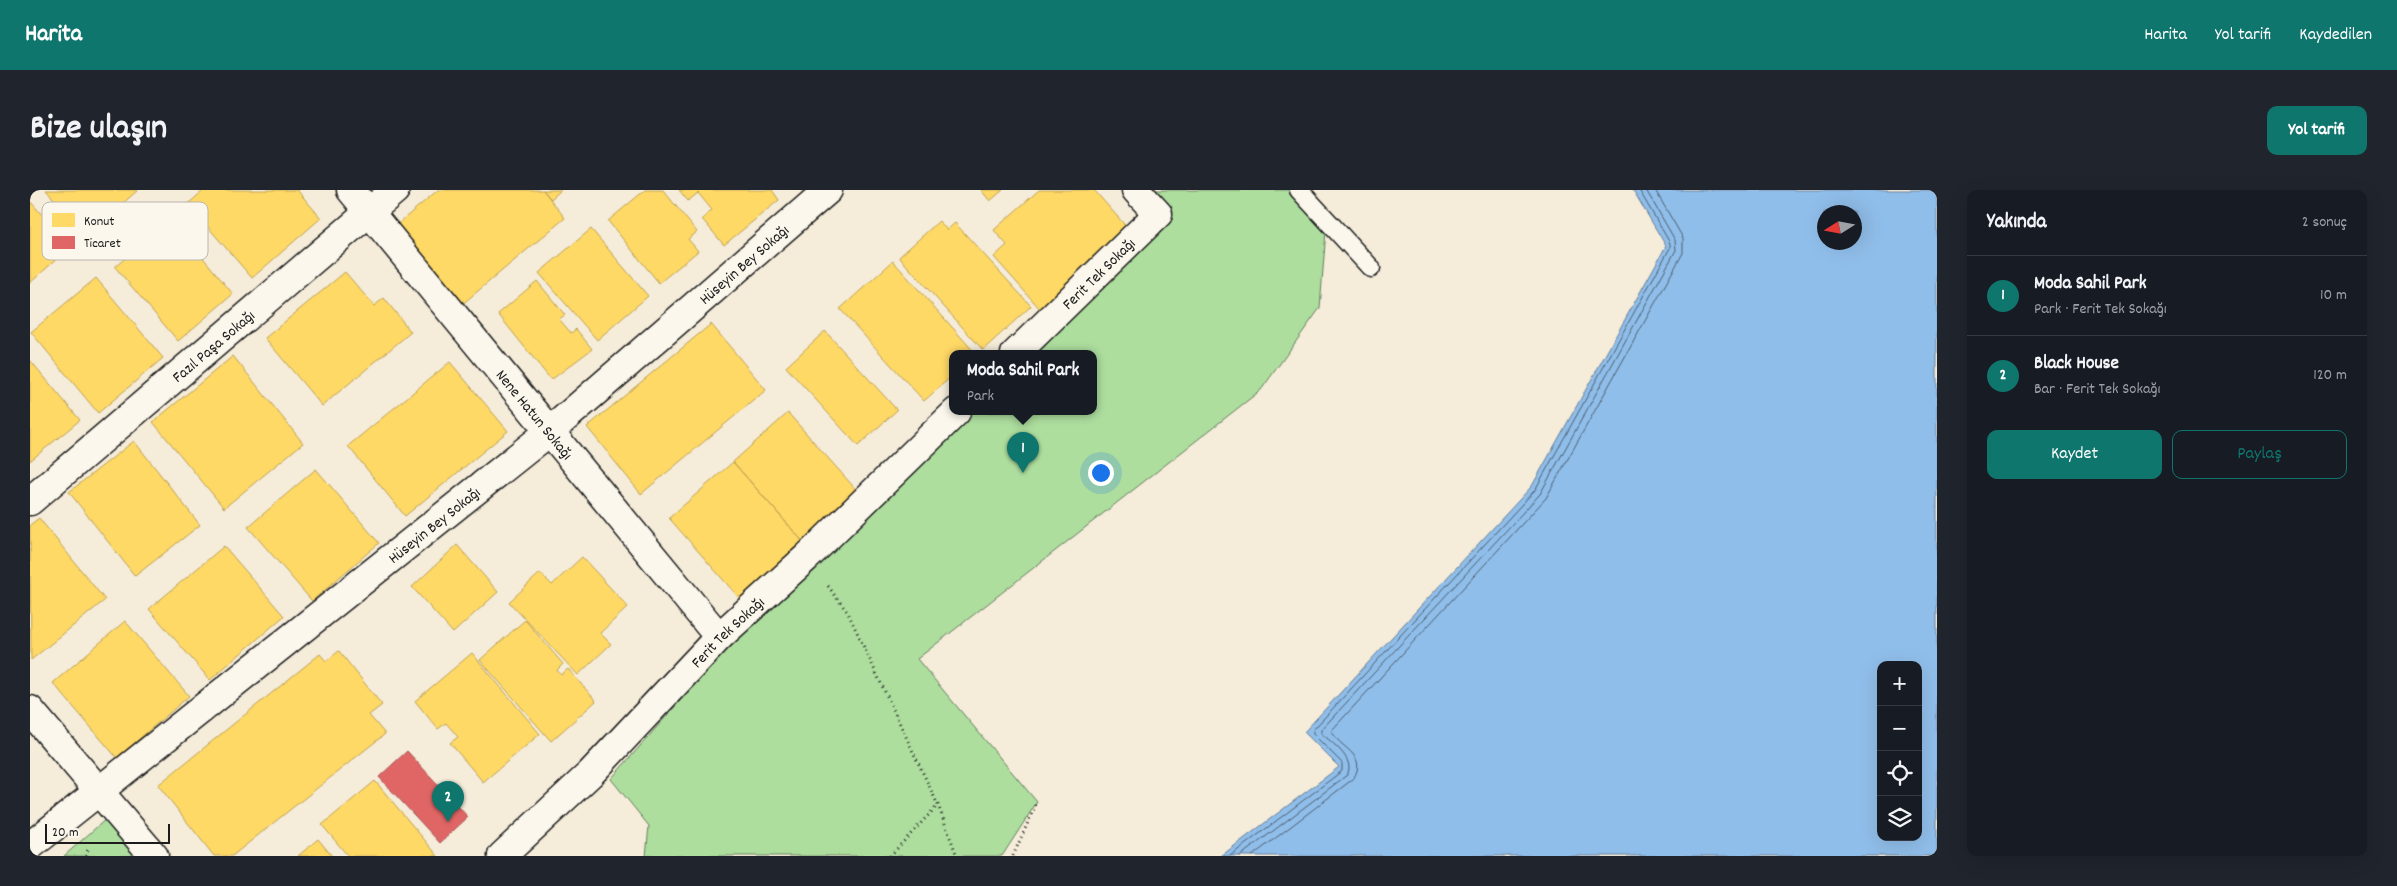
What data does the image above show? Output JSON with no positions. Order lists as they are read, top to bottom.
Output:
{
  "streets": {
    "street": [
      "Hüseyin Bey Sokağı",
      "Ferit Tek Sokağı",
      "Fazıl Paşa Sokağı",
      "Nene Hatun Sokağı"
    ]
  },
  "crossings": [
    ["Hüseyin Bey Sokağı", "Nene Hatun Sokağı"],
    ["Ferit Tek Sokağı", "Nene Hatun Sokağı"],
    ["Fazıl Paşa Sokağı", "Nene Hatun Sokağı"]
  ],
  "legend": ["Konut", "Ticaret"],
  "scale_bar": "20 m",
  "north": "left",
  "page": {
    "header": "Harita",
    "nav": ["Harita", "Yol tarifi", "Kaydedilen"],
    "title": "Bize ulaşın",
    "buttons": [
      "Yol tarifi",
      ["Kaydet", "Paylaş"]
    ],
    "heading": ["Yakında", "2 sonuç"],
    "list": [
      {
        "mark": "1",
        "name": "Moda Sahil Park",
        "note": "Park · Ferit Tek Sokağı",
        "value": "10 m"
      },
      {
        "mark": "2",
        "name": "Black House",
        "note": "Bar · Ferit Tek Sokağı",
        "value": "120 m"
      }
    ],
    "popup": ["Moda Sahil Park", "Park"],
    "pins": ["1", "2"],
    "map_buttons": ["+", "−"],
    "scale": "20 m"
  }
}
